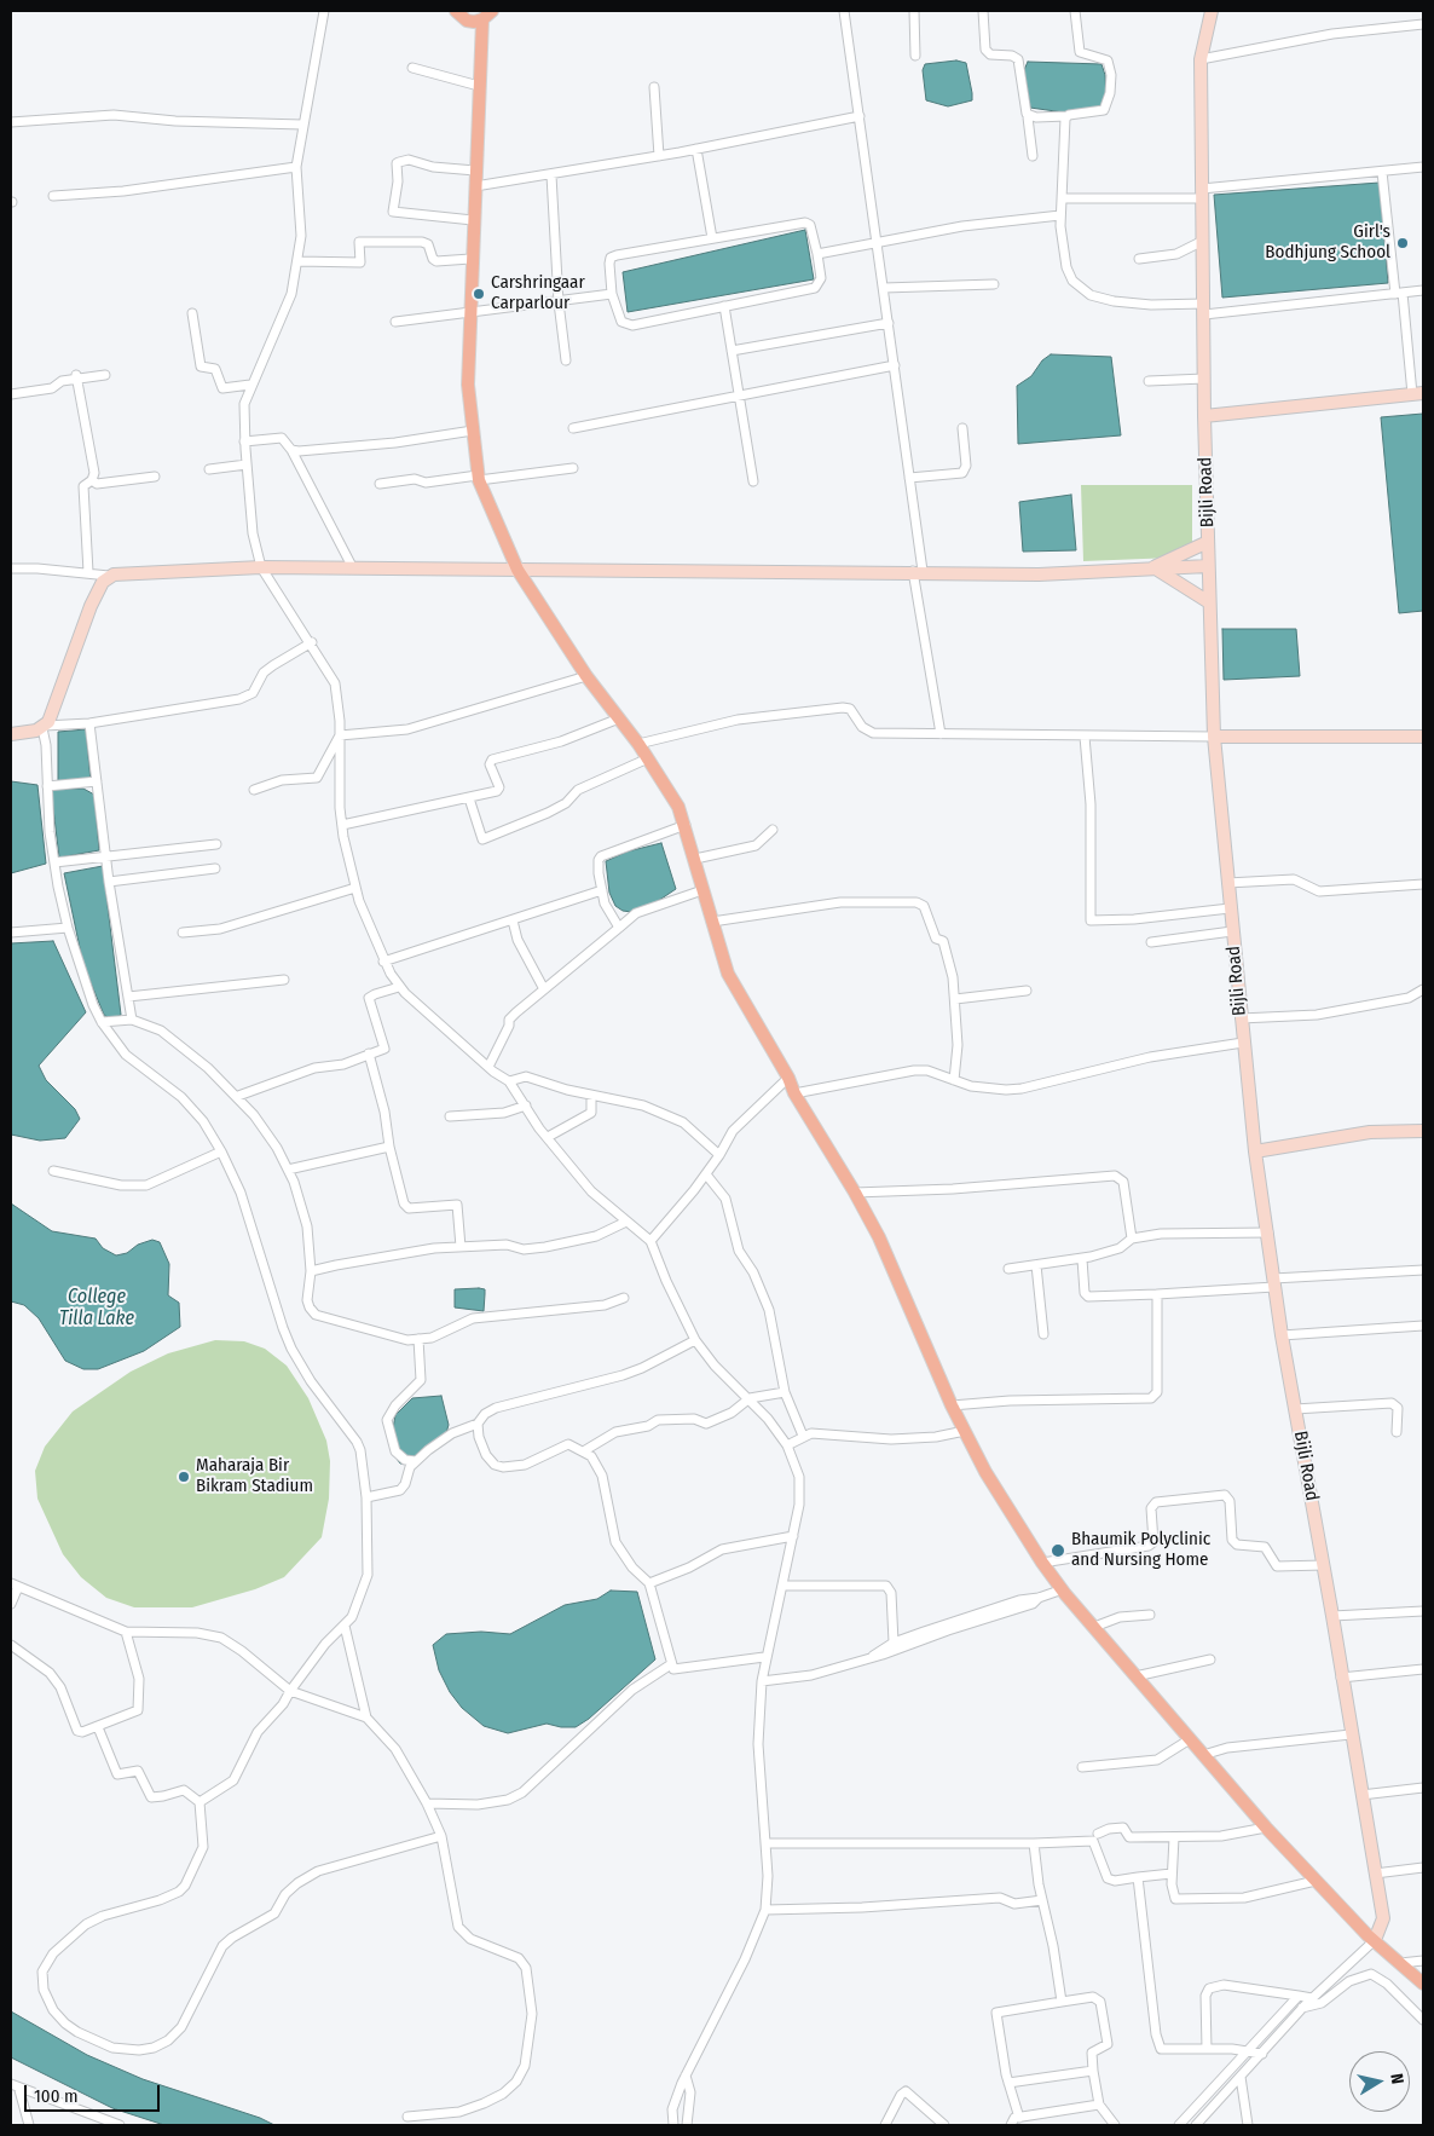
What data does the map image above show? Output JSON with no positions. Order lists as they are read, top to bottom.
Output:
{
  "streets": {
    "street": ["Bijli Road"]
  },
  "water": ["College Tilla Lake"],
  "places": [
    "Girl's Bodhjung School",
    "Carshringaar Carparlour",
    "Maharaja Bir Bikram Stadium",
    "Bhaumik Polyclinic and Nursing Home"
  ],
  "scale_bar": "100 m",
  "north": "right"
}
